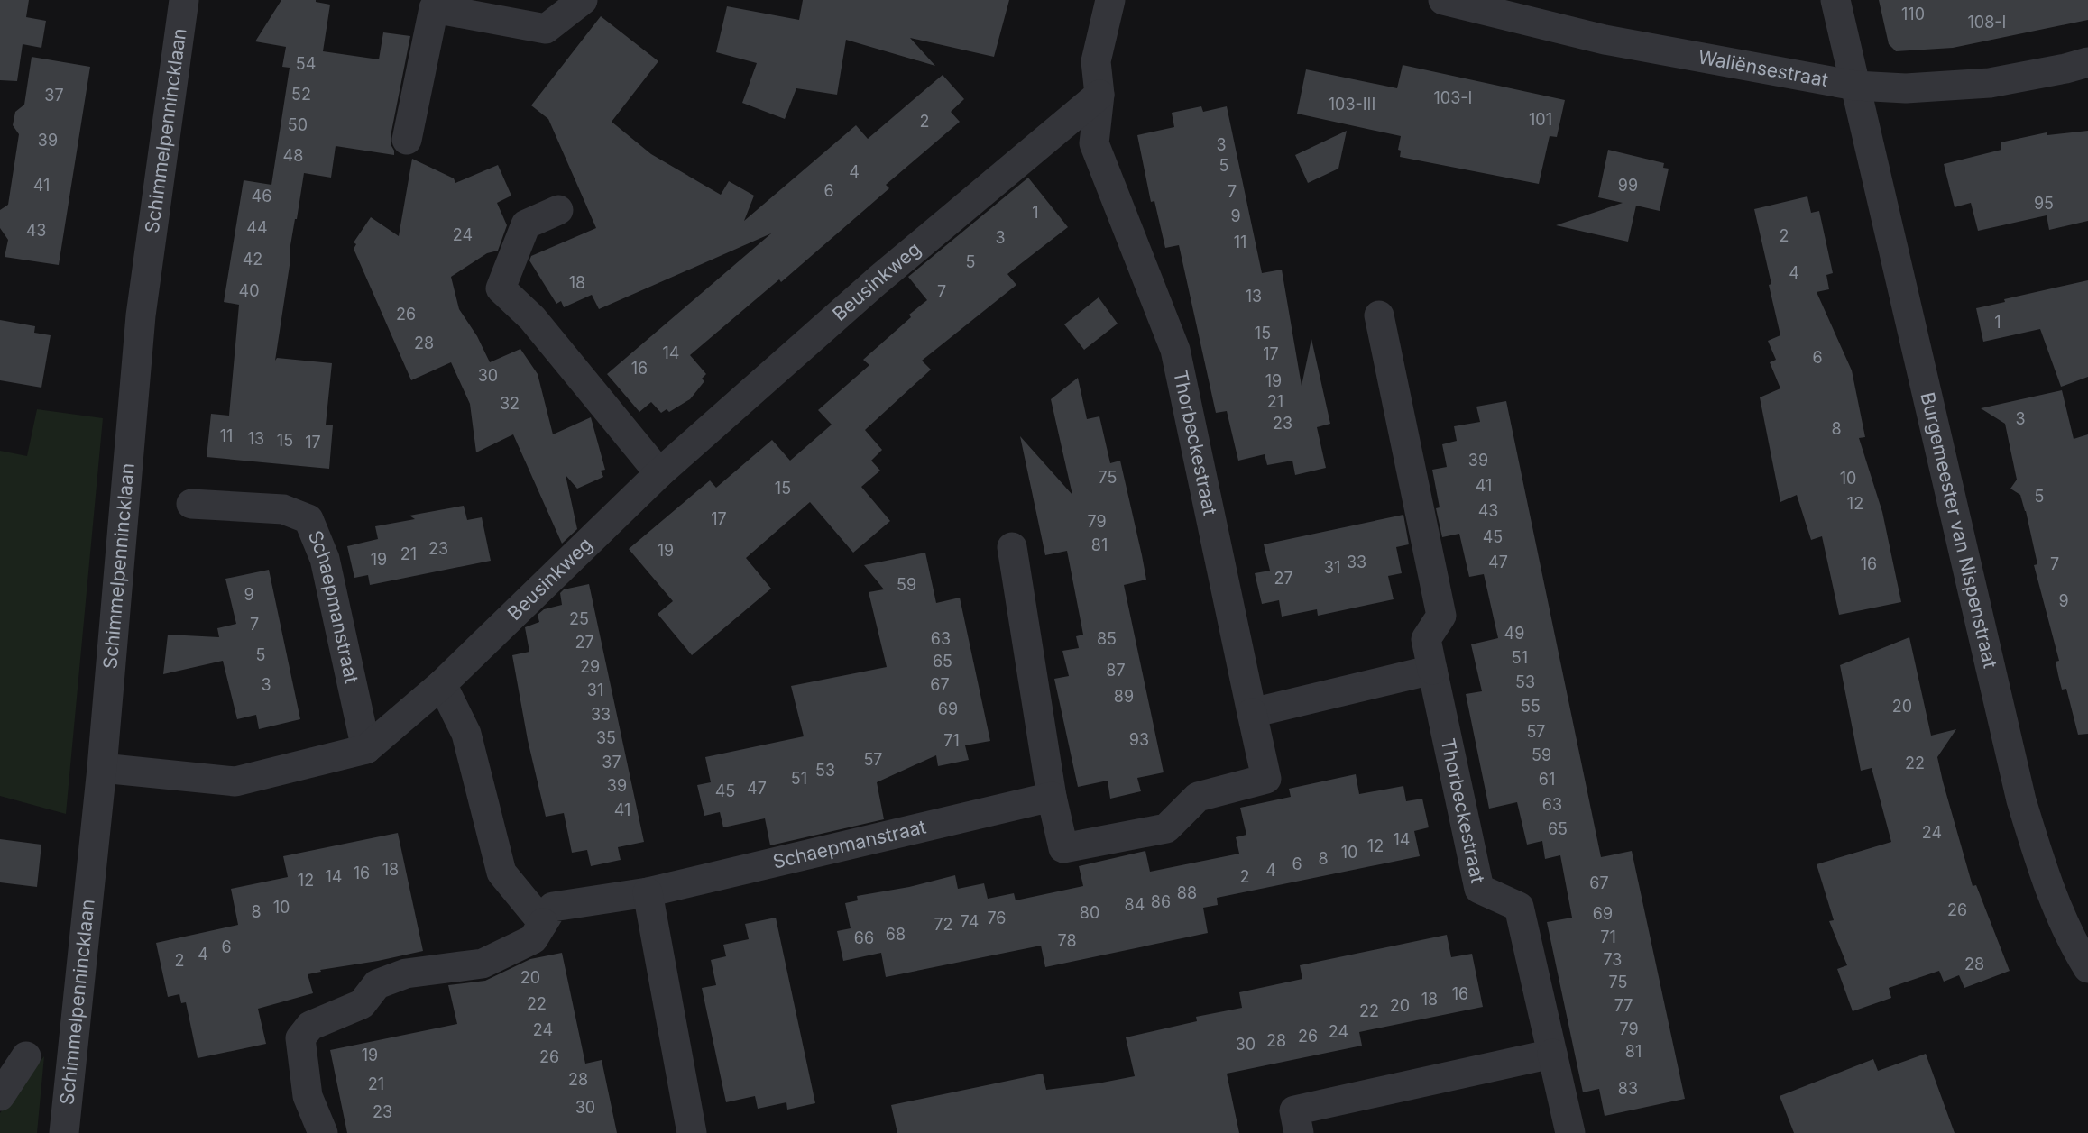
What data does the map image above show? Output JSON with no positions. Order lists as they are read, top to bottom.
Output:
{
  "streets": {
    "street": [
      "Waliënsestraat",
      "Schimmelpennincklaan",
      "Beusinkweg",
      "Thorbeckestraat",
      "Burgemeester van Nispenstraat",
      "Schaepmanstraat"
    ]
  },
  "crossings": [
    ["Waliënsestraat", "Burgemeester van Nispenstraat"],
    ["Beusinkweg", "Thorbeckestraat"]
  ],
  "house_numbers": [
    "110",
    "108-I",
    "54",
    "52",
    "37",
    "103-I",
    "103-III",
    "101",
    "2",
    "50",
    "39",
    "3",
    "48",
    "5",
    "4",
    "41",
    "99",
    "6",
    "7",
    "46",
    "95",
    "1",
    "9",
    "44",
    "43",
    "24",
    "2",
    "3",
    "11",
    "42",
    "5",
    "4",
    "18",
    "40",
    "7",
    "13",
    "26",
    "1",
    "15",
    "28",
    "14",
    "17",
    "6",
    "16",
    "30",
    "19",
    "21",
    "32",
    "3",
    "23",
    "8",
    "11",
    "13",
    "15",
    "17",
    "39",
    "75",
    "10",
    "41",
    "15",
    "5",
    "12",
    "43",
    "17",
    "79",
    "45",
    "81",
    "23",
    "19",
    "21",
    "19",
    "33",
    "47",
    "16",
    "7",
    "31",
    "27",
    "59",
    "9",
    "9",
    "25",
    "7",
    "49",
    "63",
    "85",
    "27",
    "5",
    "51",
    "65",
    "29",
    "87",
    "53",
    "3",
    "67",
    "31",
    "89",
    "55",
    "20",
    "69",
    "33",
    "57",
    "35",
    "93",
    "71",
    "59",
    "57",
    "37",
    "22",
    "53",
    "51",
    "61",
    "39",
    "47",
    "45",
    "63",
    "41",
    "65",
    "24",
    "14",
    "12",
    "10",
    "8",
    "6",
    "18",
    "4",
    "16",
    "14",
    "2",
    "12",
    "67",
    "88",
    "86",
    "84",
    "10",
    "26",
    "8",
    "80",
    "69",
    "76",
    "74",
    "72",
    "68",
    "71",
    "66",
    "78",
    "6",
    "4",
    "73",
    "2",
    "28",
    "20",
    "75",
    "16",
    "18",
    "22",
    "20",
    "77",
    "22",
    "79",
    "24",
    "24",
    "26",
    "28",
    "30",
    "81",
    "19",
    "26",
    "28",
    "21",
    "83",
    "30",
    "23"
  ]
}
